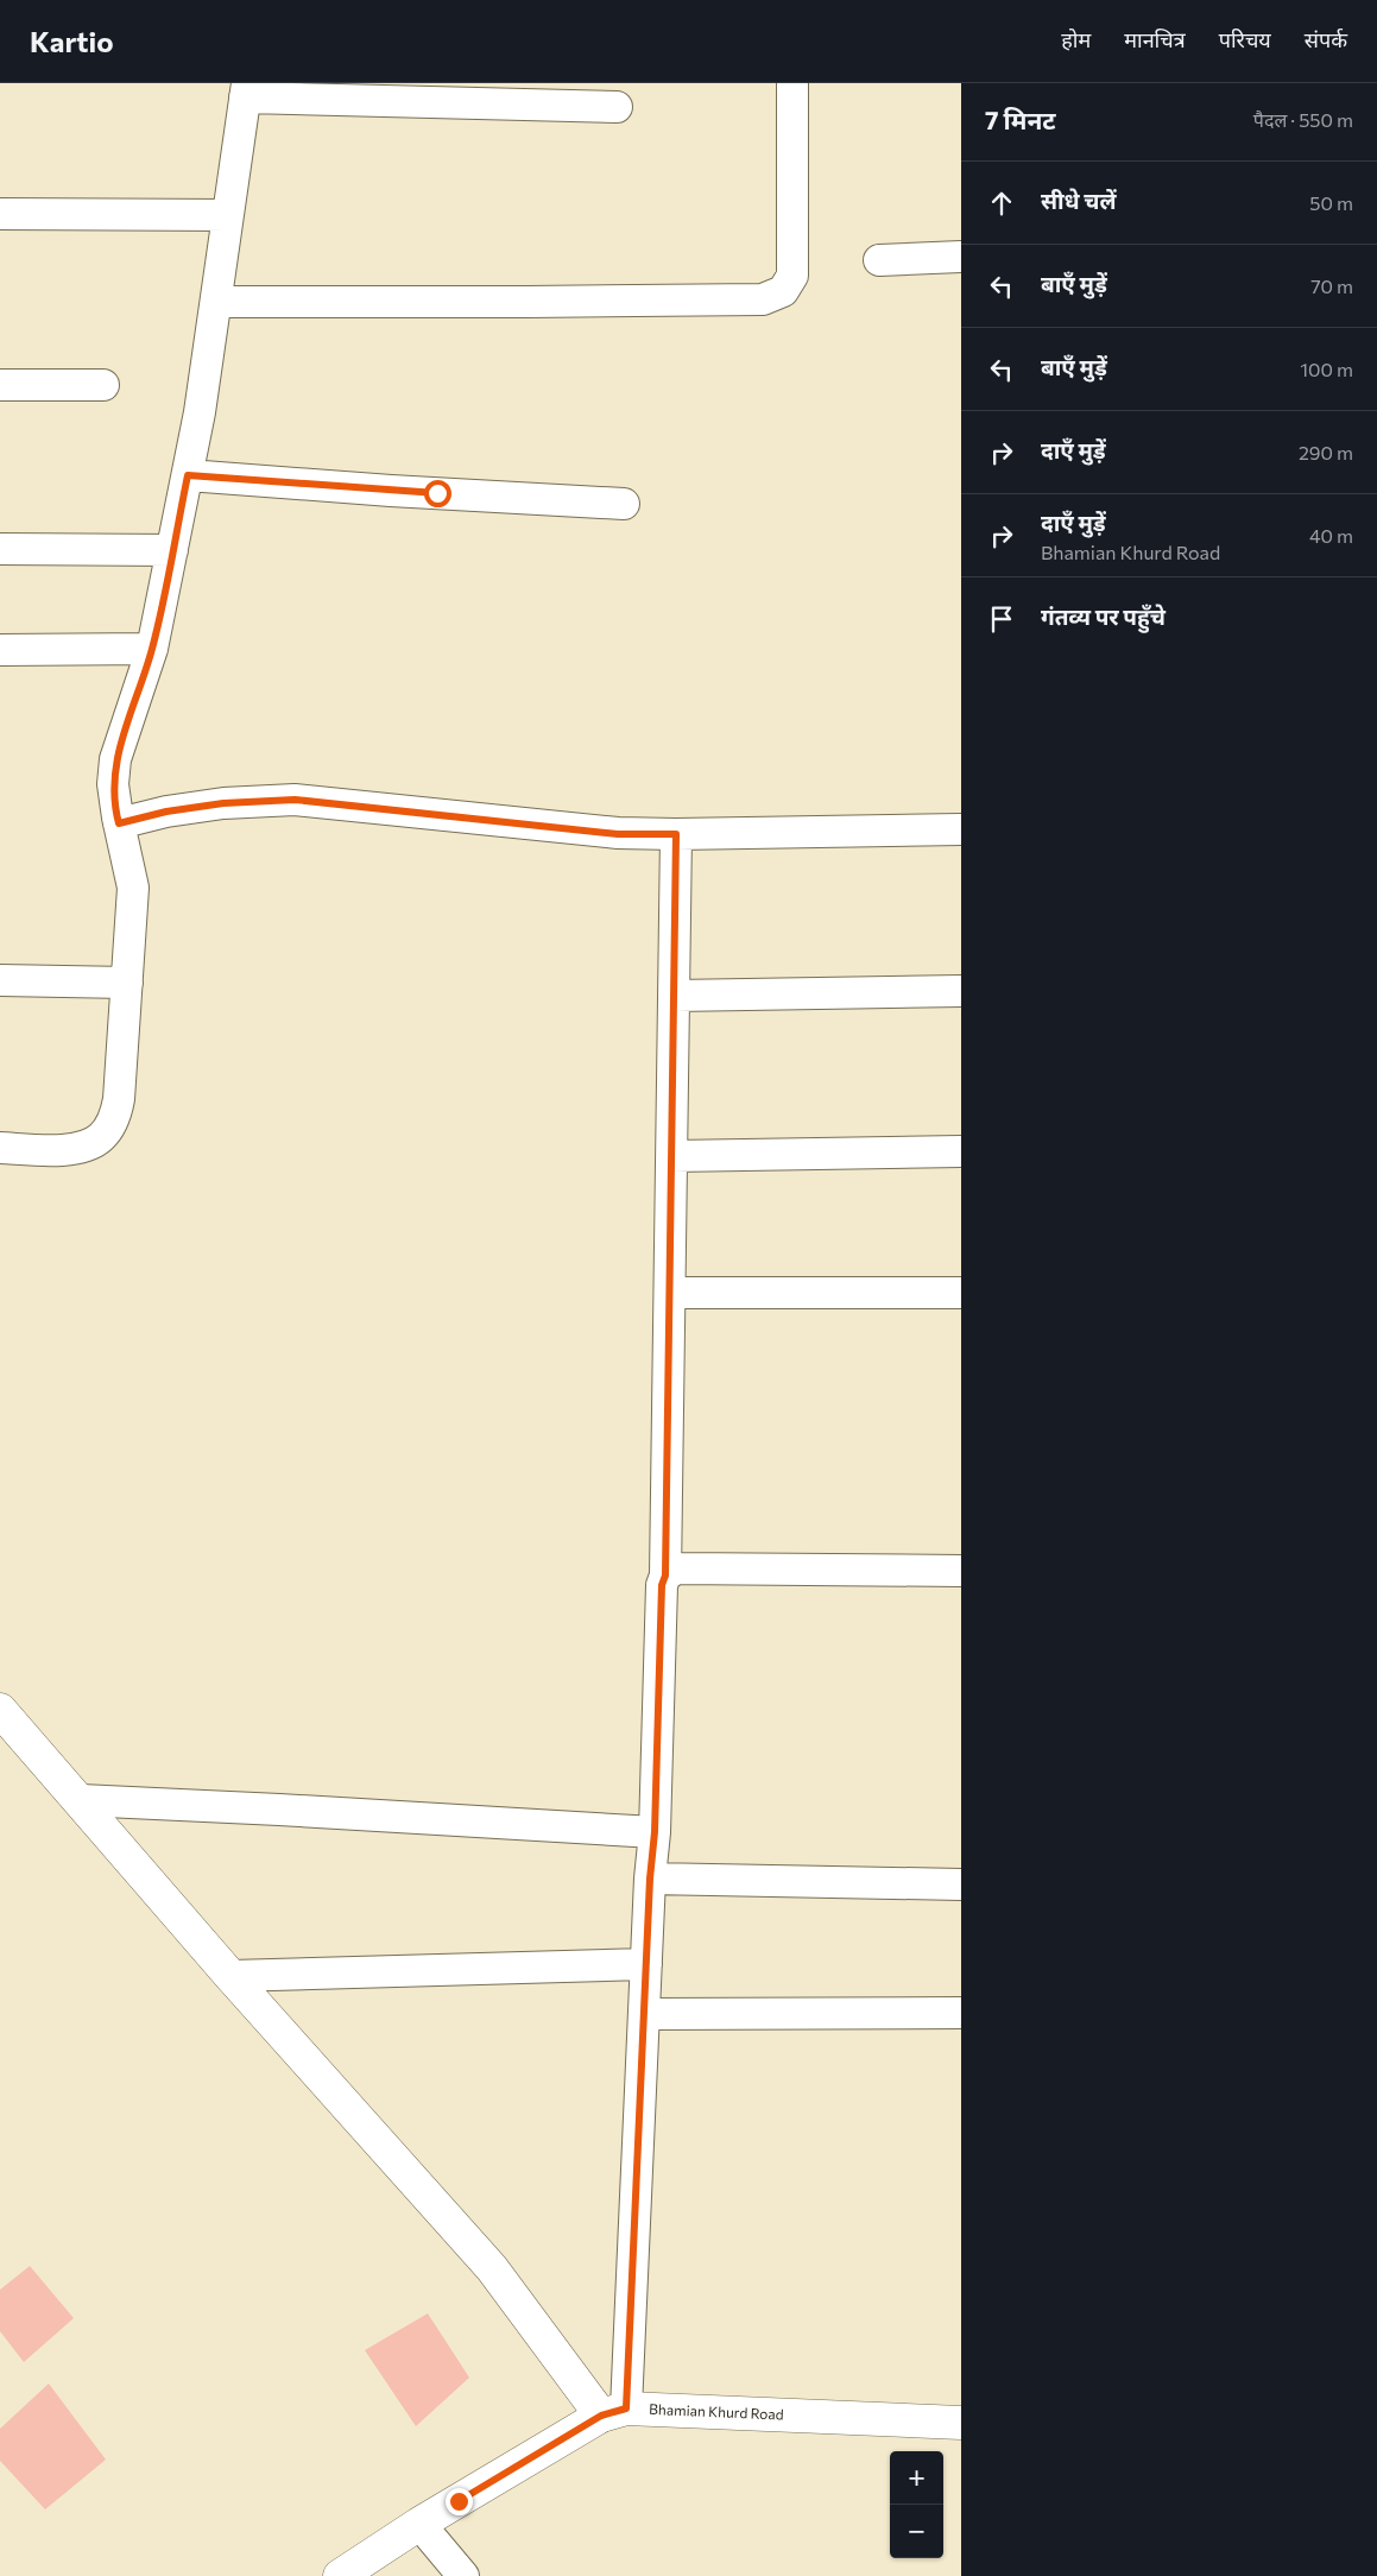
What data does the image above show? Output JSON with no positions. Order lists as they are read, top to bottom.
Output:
{
  "streets": {
    "street": ["Bhamian Khurd Road"]
  },
  "page": {
    "header": "Kartio",
    "nav": [
      "होम",
      "मानचित्र",
      "परिचय",
      "संपर्क"
    ],
    "heading": ["7 मिनट", "पैदल · 550 m"],
    "list": [
      ["सीधे चलें", "50 m"],
      ["बाएँ मुड़ें", "70 m"],
      ["बाएँ मुड़ें", "100 m"],
      ["दाएँ मुड़ें", "290 m"],
      ["दाएँ मुड़ें", "Bhamian Khurd Road", "40 m"],
      "गंतव्य पर पहुँचे"
    ],
    "map_buttons": ["+", "−"]
  }
}
